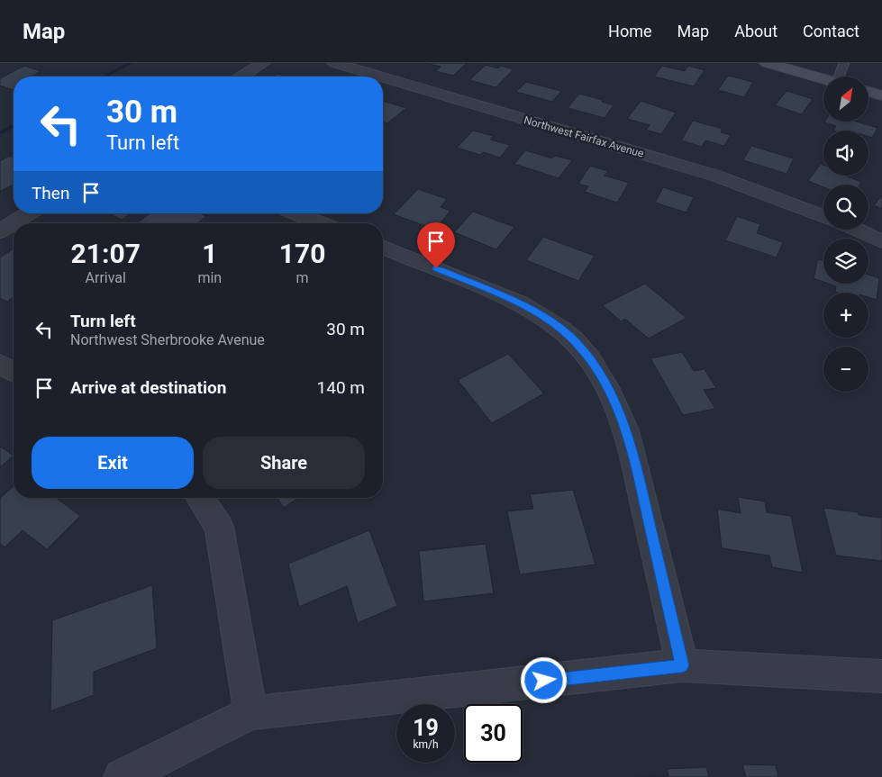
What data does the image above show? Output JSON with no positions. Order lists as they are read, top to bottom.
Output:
{
  "streets": {
    "street": ["Northwest Fairfax Avenue"]
  },
  "north": "top right",
  "page": {
    "header": "Map",
    "nav": [
      "Home",
      "Map",
      "About",
      "Contact"
    ],
    "map_buttons": ["+", "−"],
    "turn": ["30 m", "Turn left"],
    "then": "Then",
    "eta": [
      "21:07",
      "Arrival",
      "1",
      "min",
      "170",
      "m"
    ],
    "list": [
      {
        "name": "Turn left",
        "note": "Northwest Sherbrooke Avenue",
        "value": "30 m"
      },
      {
        "name": "Arrive at destination",
        "value": "140 m"
      }
    ],
    "buttons": ["Exit", "Share"],
    "speed": "19 km/h",
    "limit": "30"
  }
}
